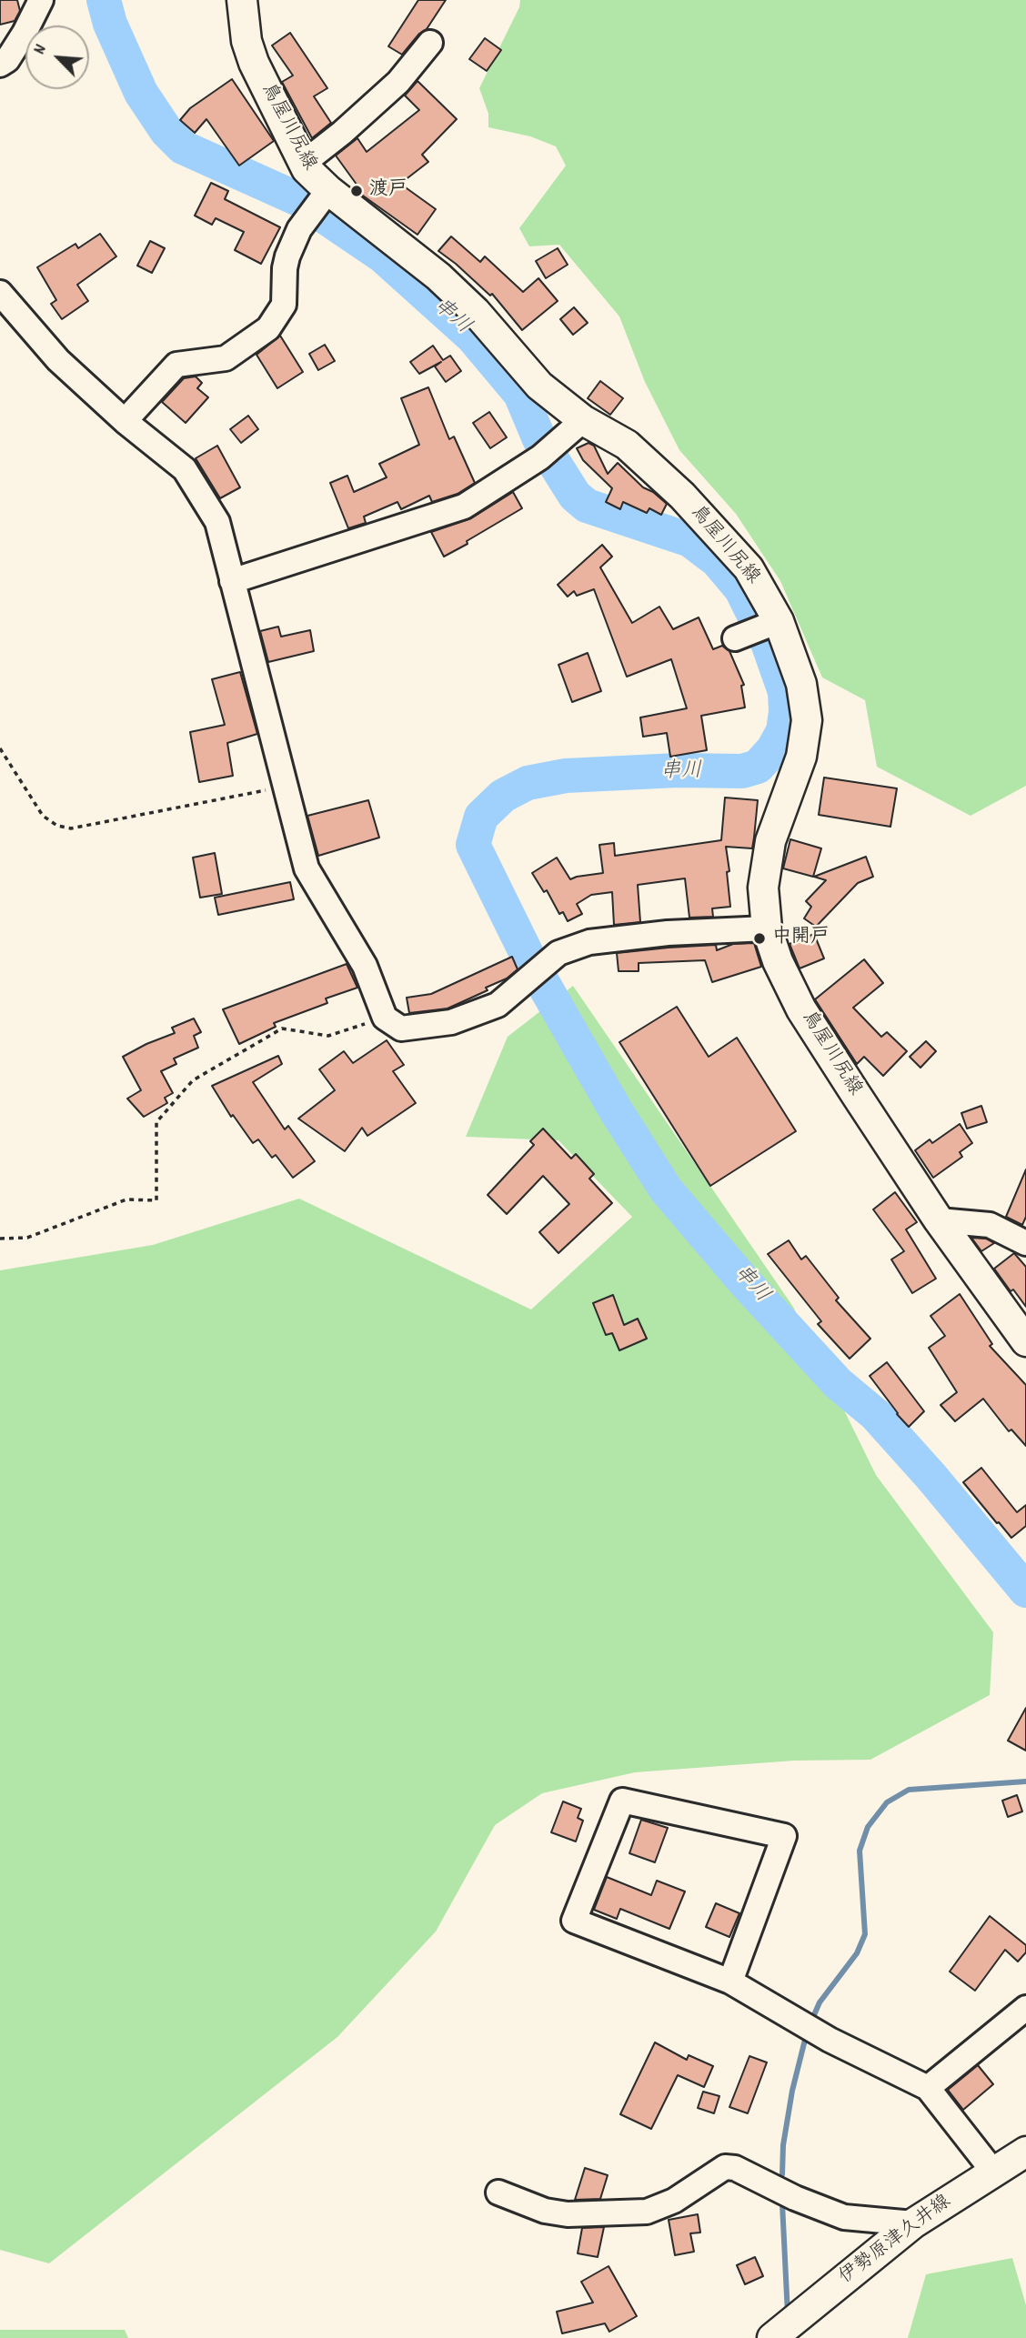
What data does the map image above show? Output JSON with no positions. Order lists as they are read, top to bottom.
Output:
{
  "streets": {
    "main road": ["鳥屋川尻線", "伊勢原津久井線"]
  },
  "water": ["串川"],
  "places": ["渡戸", "中開戸"],
  "north": "top left"
}
